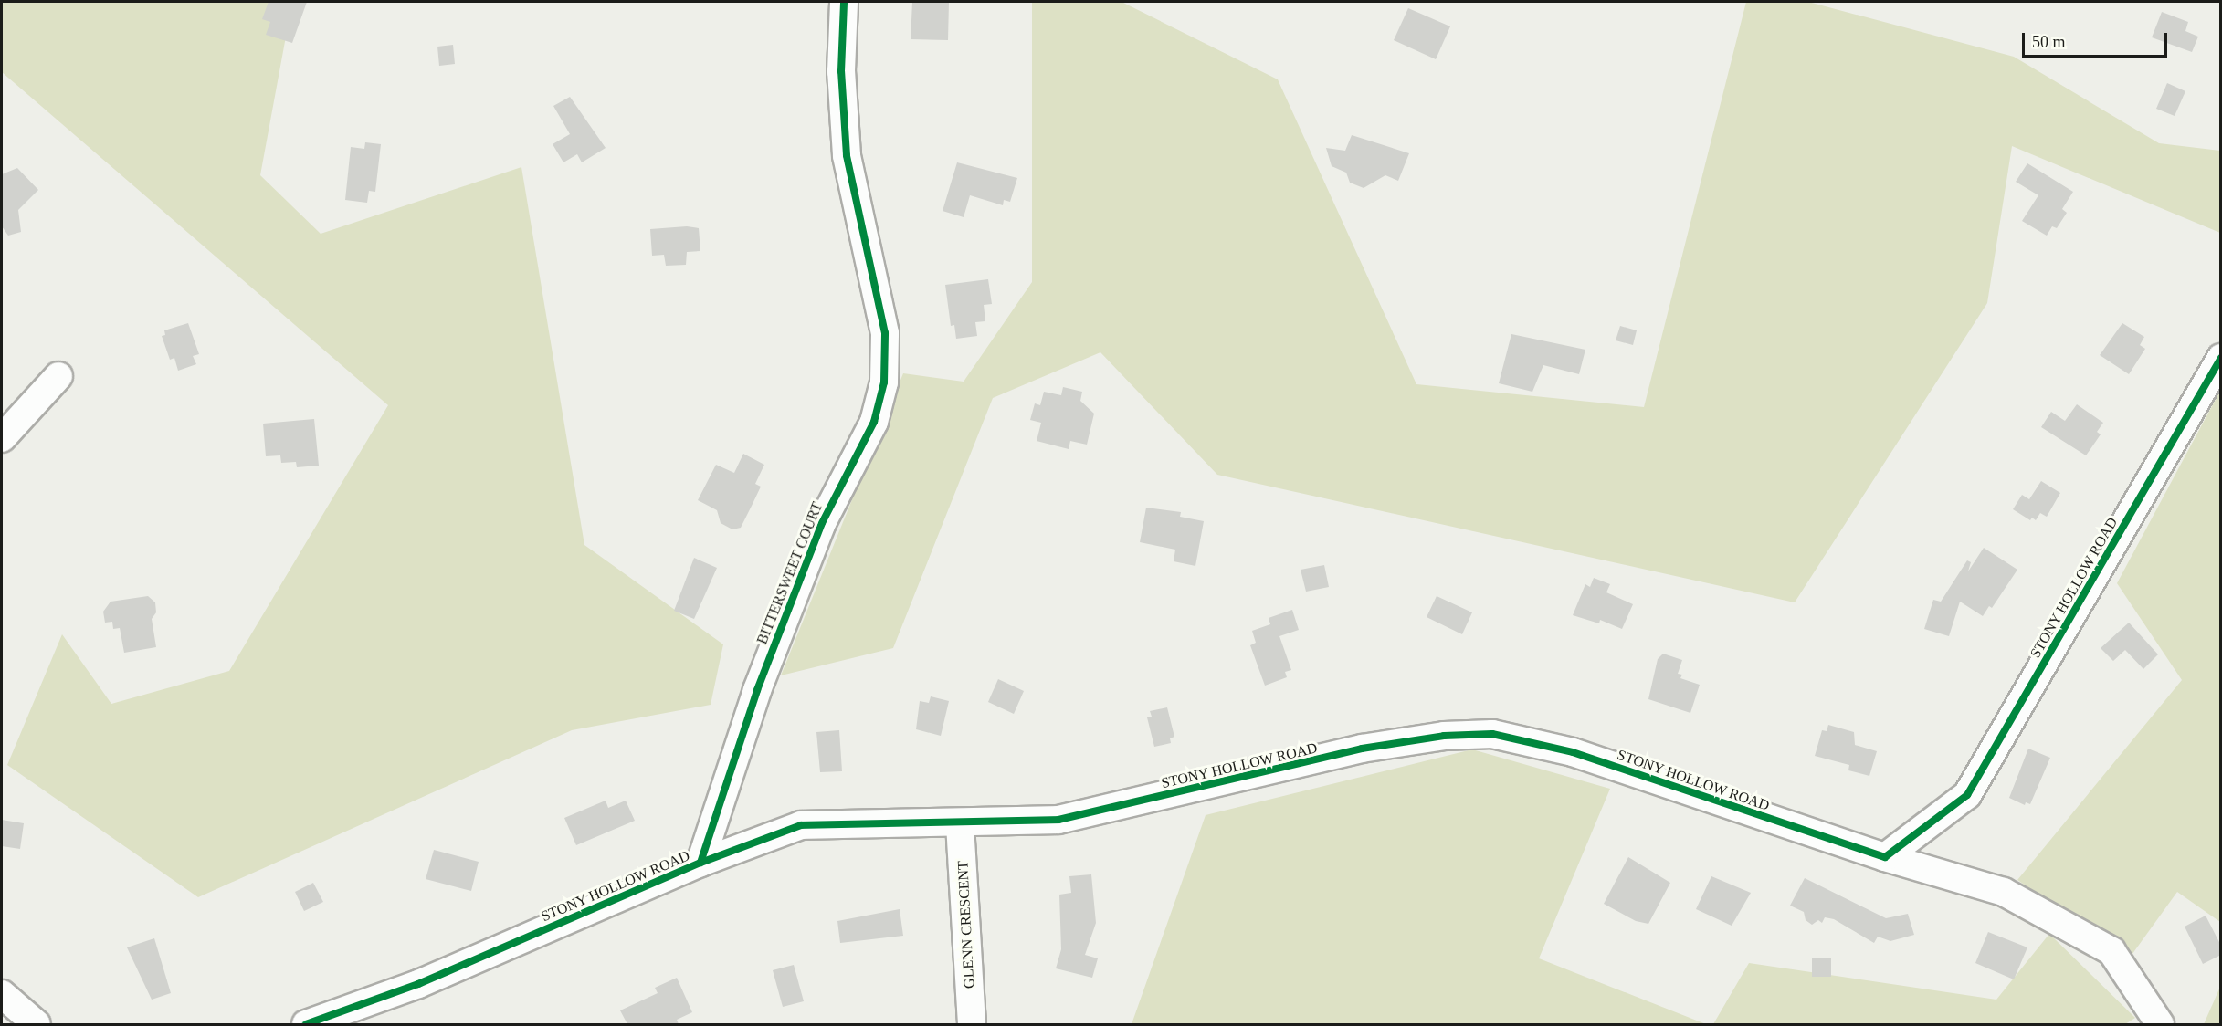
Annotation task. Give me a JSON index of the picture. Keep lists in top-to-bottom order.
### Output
{
  "streets": {
    "street": ["BITTERSWEET COURT", "STONY HOLLOW ROAD", "GLENN CRESCENT"]
  },
  "crossings": [
    ["BITTERSWEET COURT", "STONY HOLLOW ROAD"],
    ["STONY HOLLOW ROAD", "GLENN CRESCENT"]
  ],
  "scale_bar": "50 m"
}
